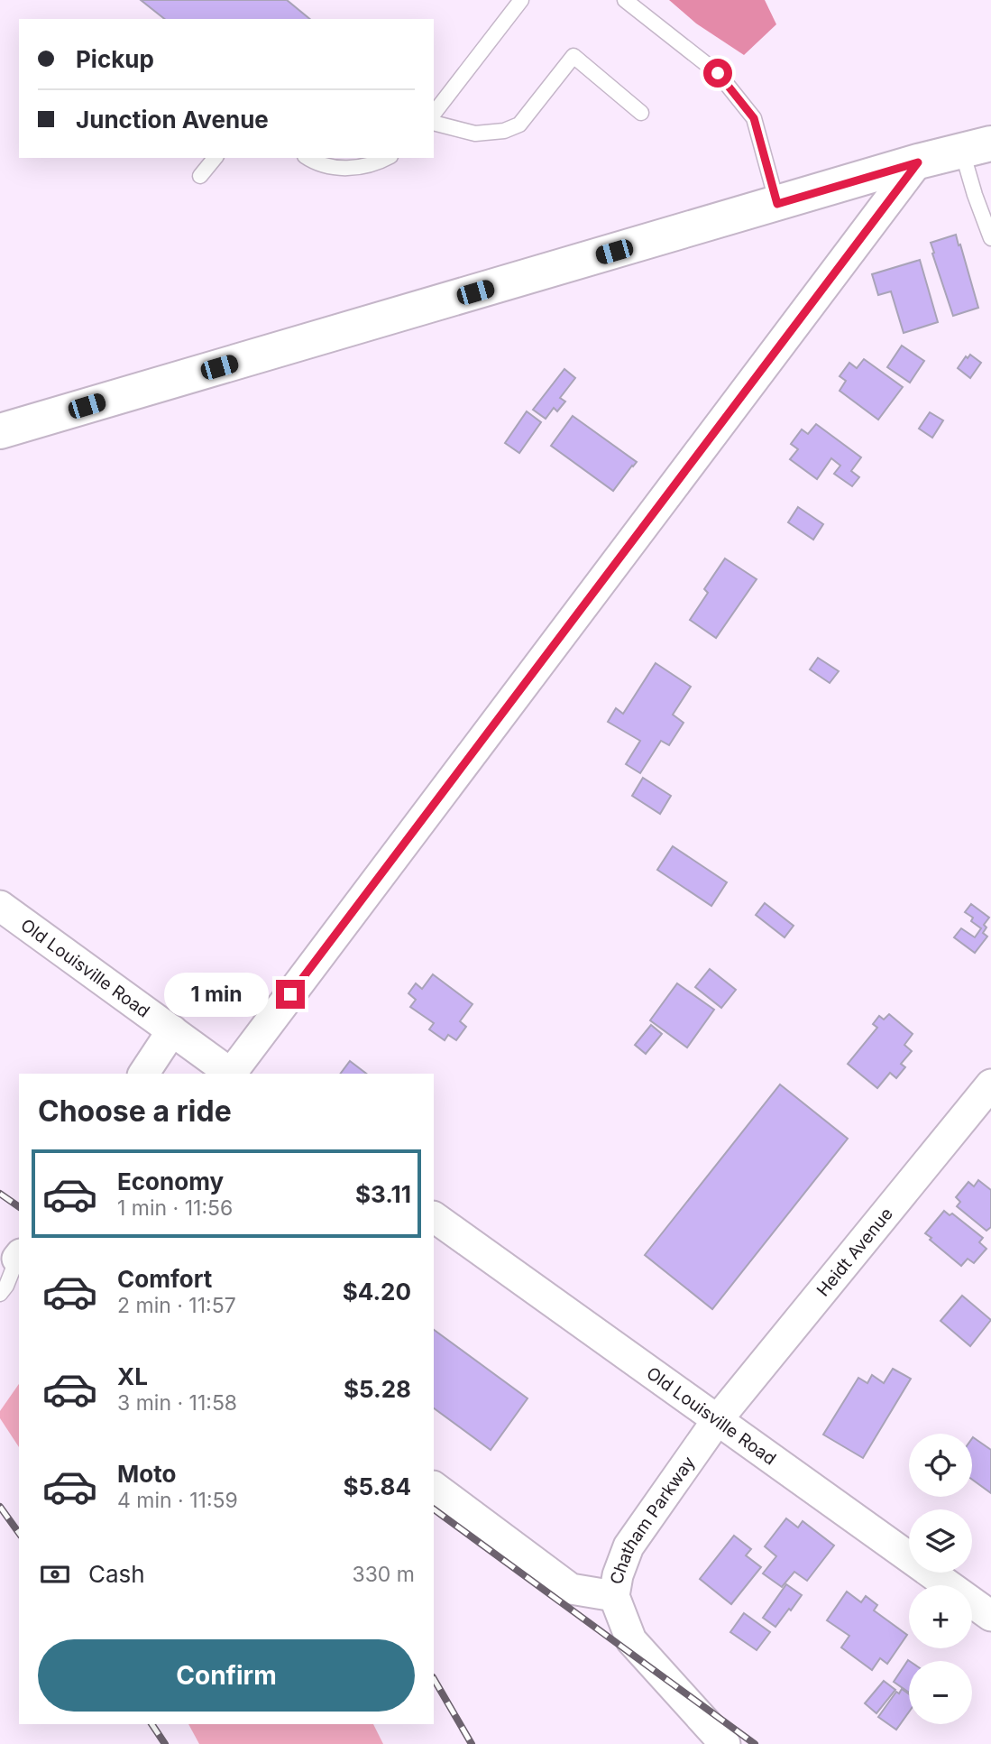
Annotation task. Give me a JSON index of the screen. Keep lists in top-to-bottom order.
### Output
{
  "streets": {
    "street": ["Old Louisville Road", "Heidt Avenue", "Chatham Parkway"]
  },
  "crossings": [
    ["Old Louisville Road", "Heidt Avenue"],
    ["Old Louisville Road", "Chatham Parkway"],
    ["Heidt Avenue", "Chatham Parkway"]
  ],
  "page": {
    "banner": ["Pickup", "Junction Avenue"],
    "bubble": "1 min",
    "heading": "Choose a ride",
    "list": [
      {
        "name": "Economy",
        "note": "1 min · 11:56",
        "value": "$3.11"
      },
      {
        "name": "Comfort",
        "note": "2 min · 11:57",
        "value": "$4.20"
      },
      {
        "name": "XL",
        "note": "3 min · 11:58",
        "value": "$5.28"
      },
      {
        "name": "Moto",
        "note": "4 min · 11:59",
        "value": "$5.84"
      }
    ],
    "map_buttons": ["+", "−"],
    "pay": ["Cash", "330 m"],
    "buttons": "Confirm"
  }
}
